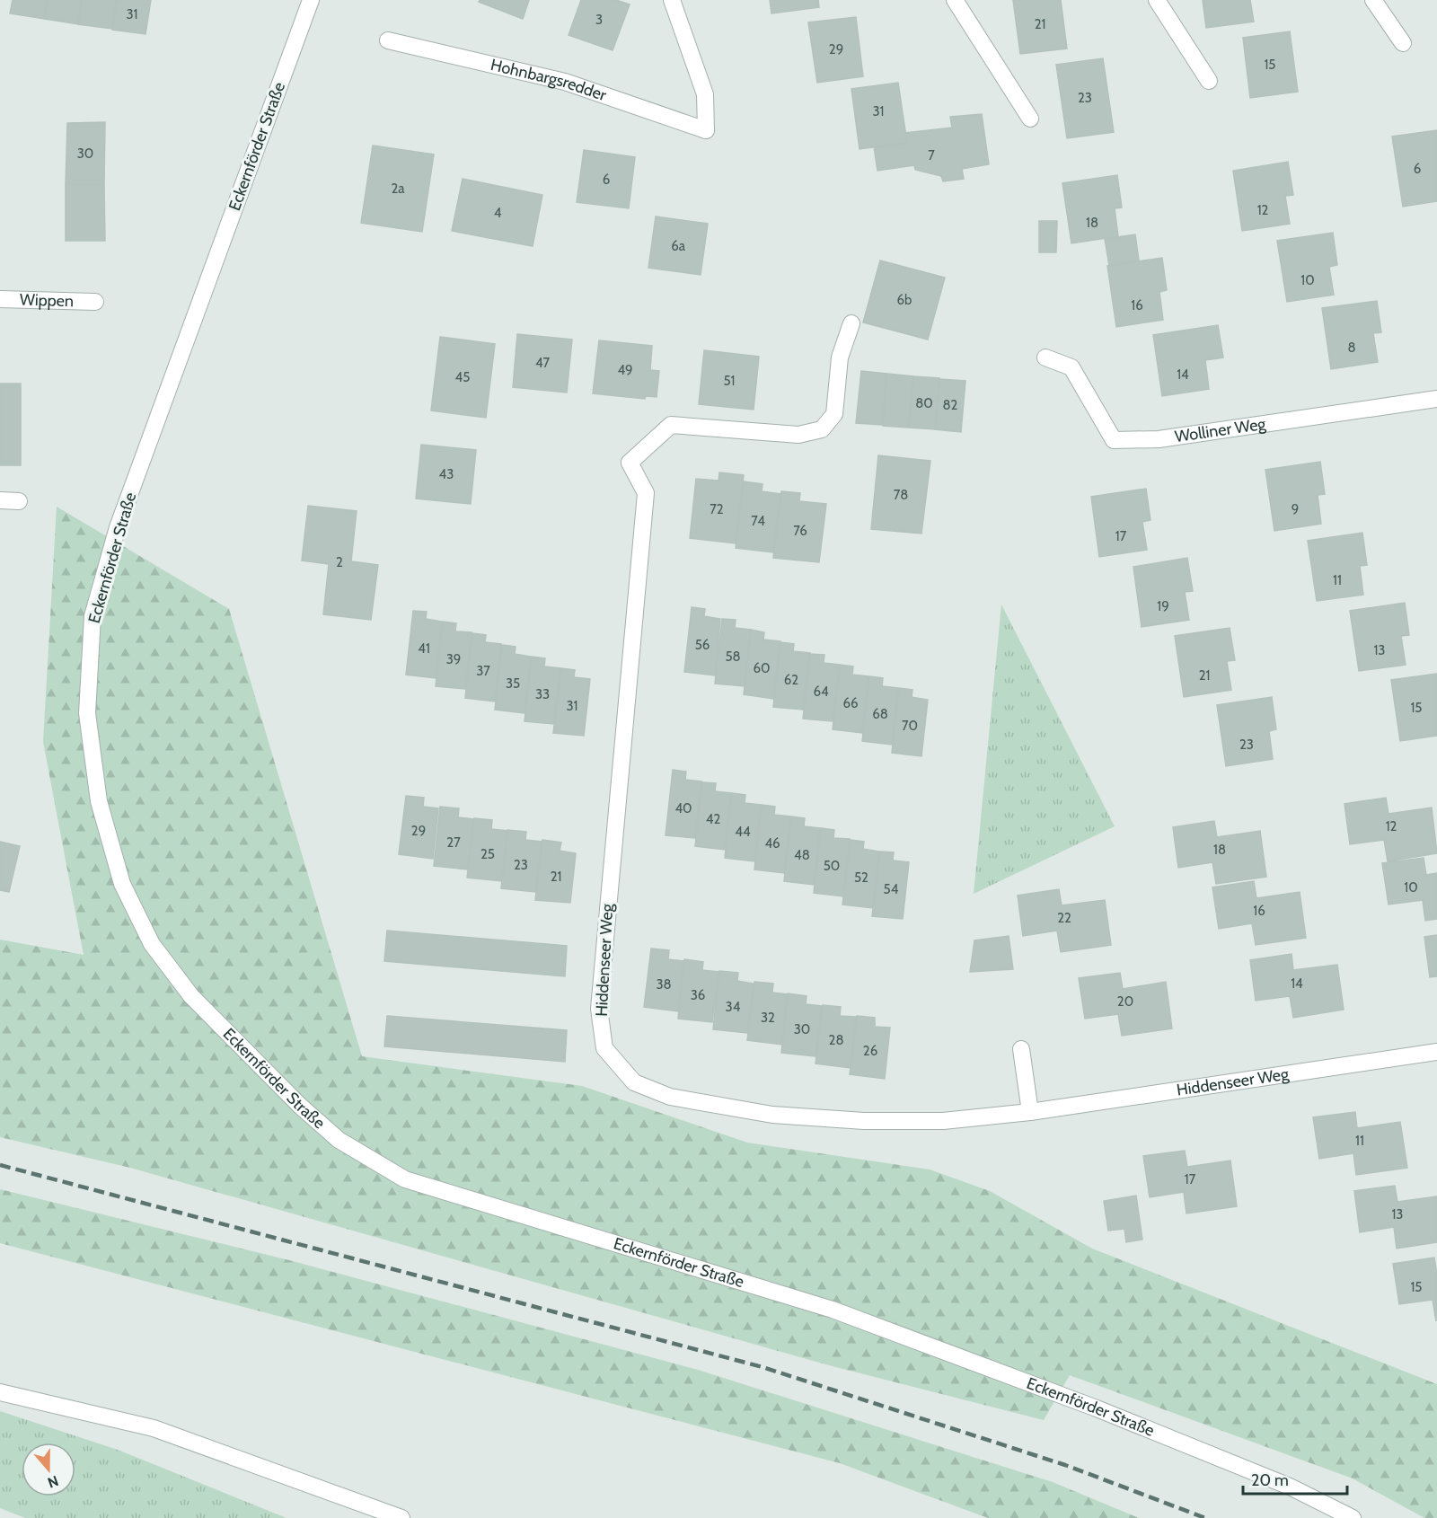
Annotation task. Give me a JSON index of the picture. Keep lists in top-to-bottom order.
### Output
{
  "streets": {
    "street": [
      "Hohnbargsredder",
      "Eckernförder Straße",
      "Wippen",
      "Wolliner Weg",
      "Hiddenseer Weg"
    ]
  },
  "house_numbers": [
    "31",
    "3",
    "21",
    "29",
    "15",
    "23",
    "31",
    "30",
    "7",
    "6",
    "6",
    "2a",
    "12",
    "4",
    "18",
    "6a",
    "10",
    "6b",
    "16",
    "8",
    "47",
    "49",
    "14",
    "45",
    "51",
    "80",
    "82",
    "43",
    "78",
    "72",
    "9",
    "74",
    "76",
    "17",
    "2",
    "11",
    "19",
    "56",
    "41",
    "13",
    "58",
    "39",
    "60",
    "37",
    "21",
    "62",
    "35",
    "64",
    "33",
    "66",
    "31",
    "15",
    "68",
    "70",
    "23",
    "40",
    "42",
    "12",
    "29",
    "44",
    "27",
    "46",
    "18",
    "25",
    "48",
    "23",
    "50",
    "21",
    "52",
    "10",
    "54",
    "16",
    "22",
    "14",
    "38",
    "36",
    "20",
    "34",
    "32",
    "30",
    "28",
    "26",
    "11",
    "17",
    "13",
    "15"
  ],
  "scale_bar": "20 m",
  "north": "bottom"
}
